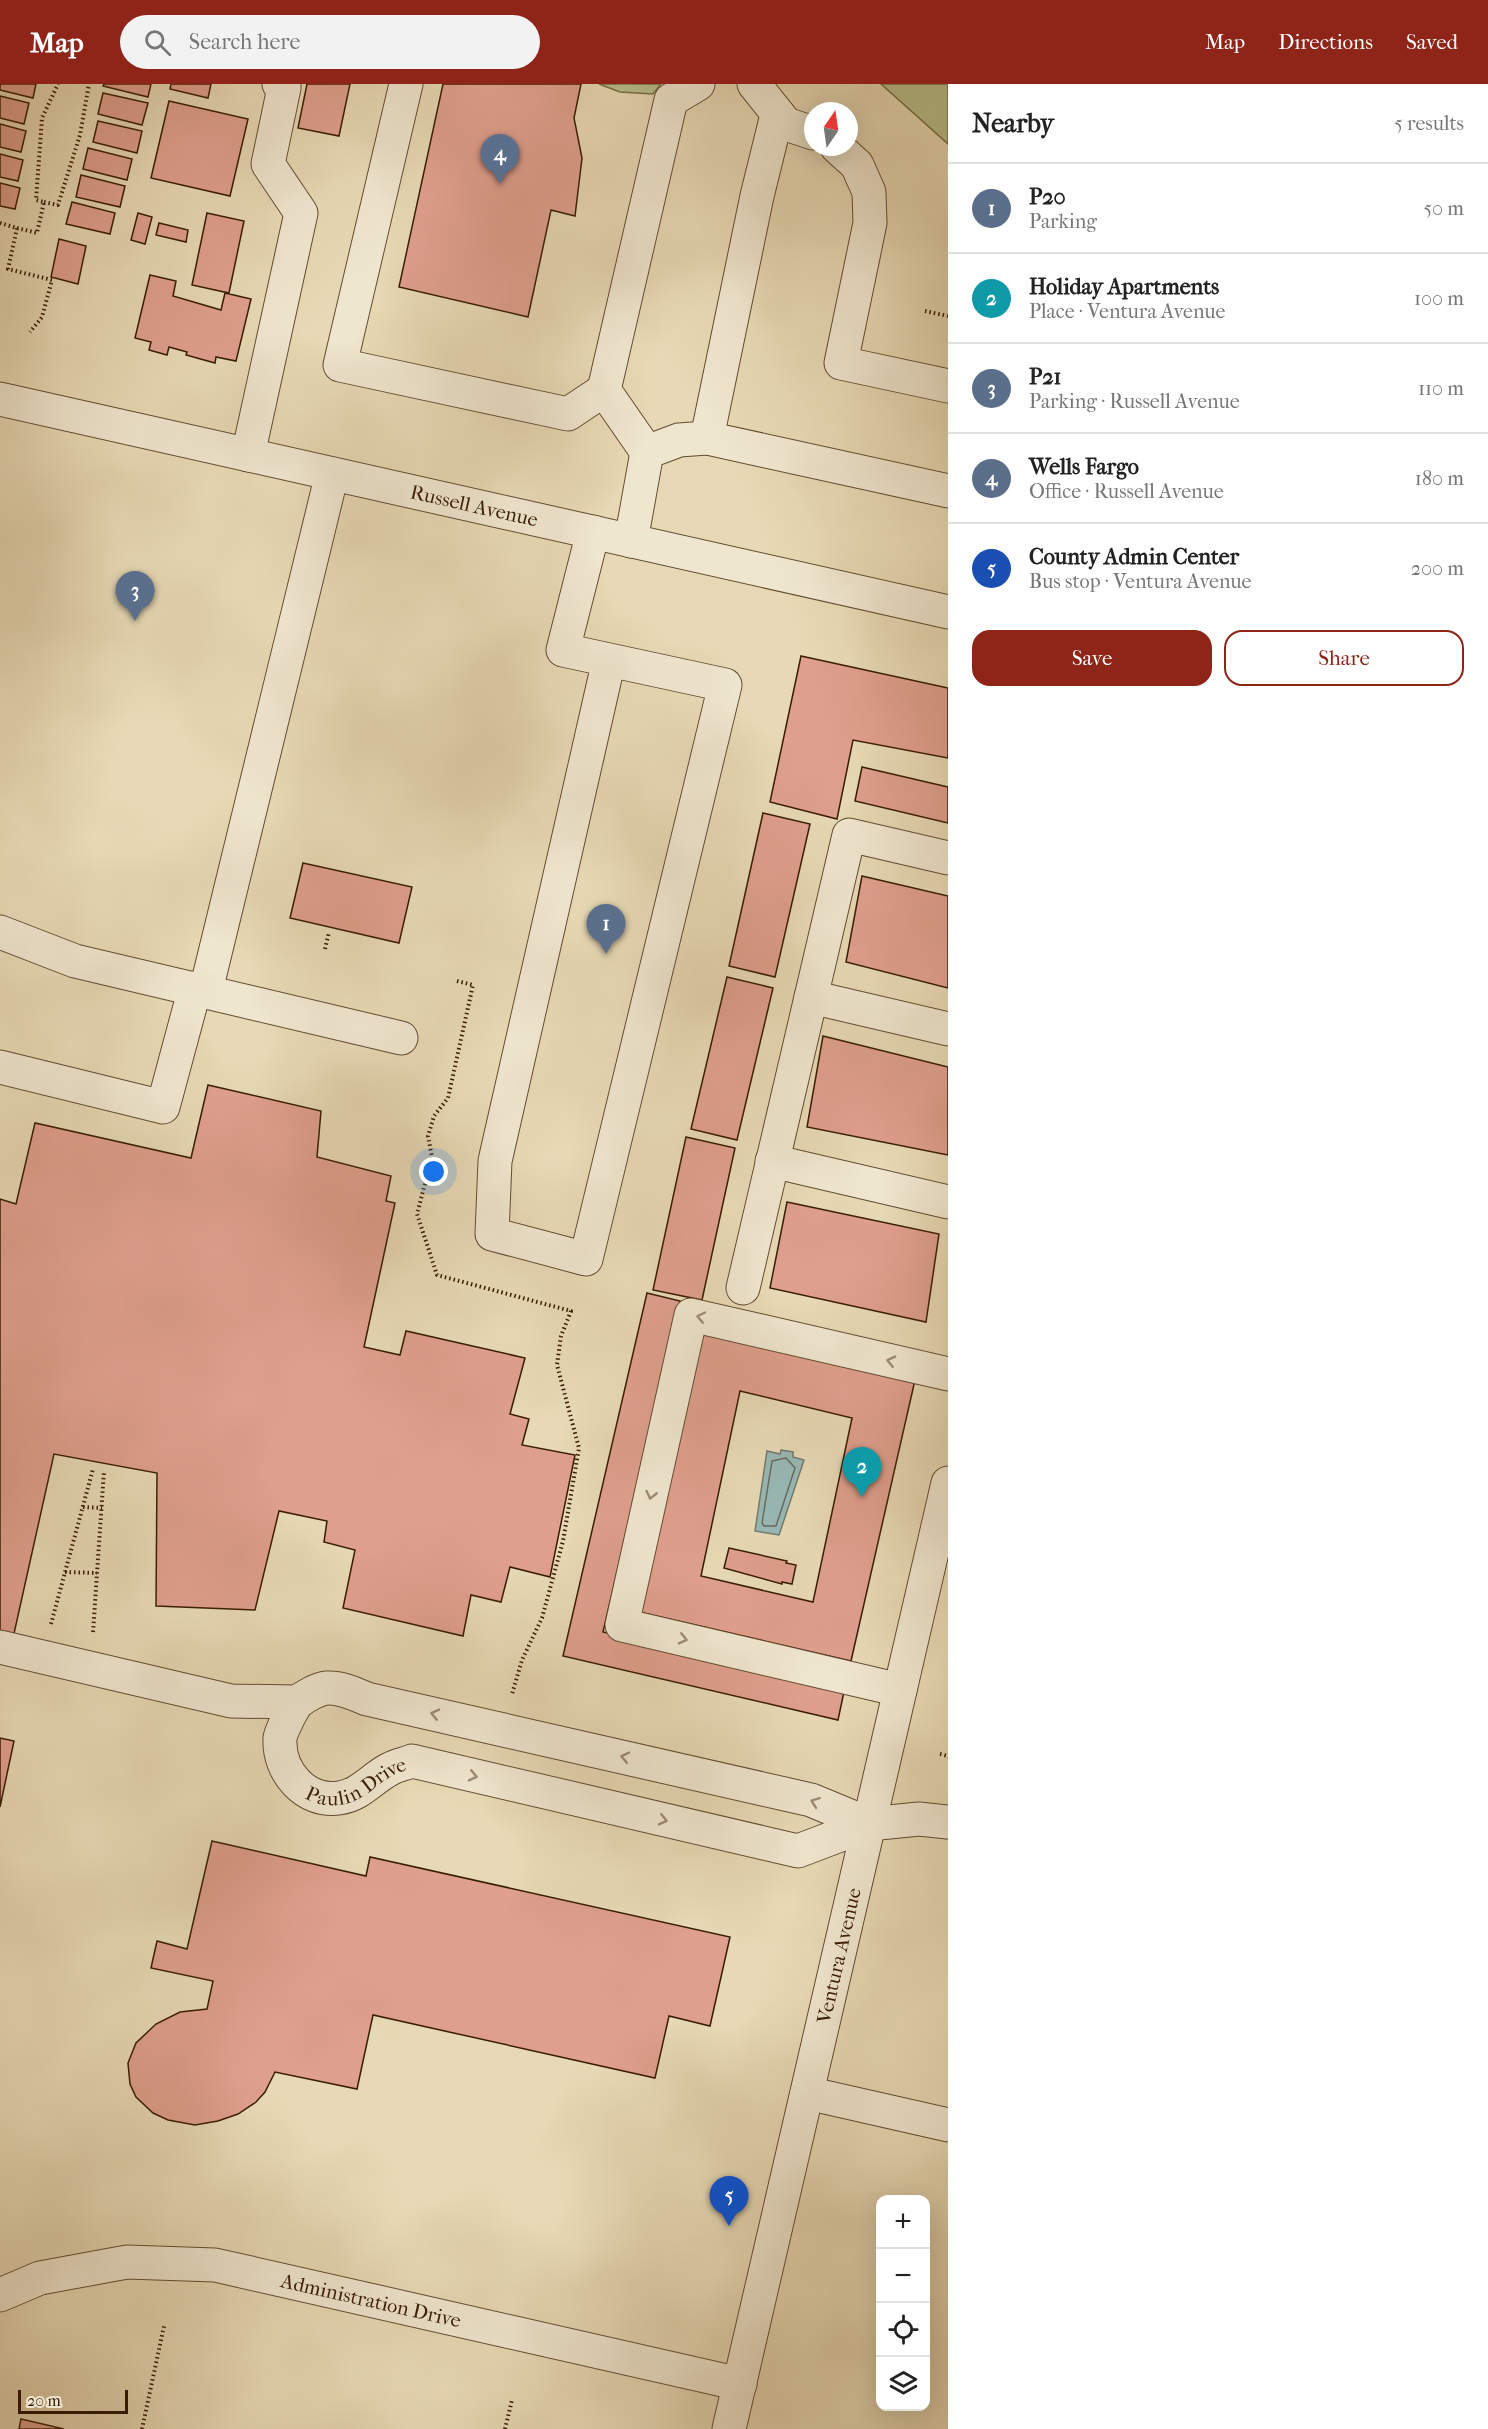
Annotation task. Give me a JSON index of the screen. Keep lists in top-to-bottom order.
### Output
{
  "streets": {
    "street": [
      "Russell Avenue",
      "Paulin Drive",
      "Ventura Avenue",
      "Administration Drive"
    ]
  },
  "crossings": [
    ["Paulin Drive", "Ventura Avenue"],
    ["Ventura Avenue", "Administration Drive"]
  ],
  "scale_bar": "20 m",
  "north": "top",
  "page": {
    "header": "Map",
    "search": "Search here",
    "nav": ["Map", "Directions", "Saved"],
    "heading": ["Nearby", "5 results"],
    "pins": [
      "4",
      "3",
      "1",
      "2",
      "5"
    ],
    "list": [
      {
        "mark": "1",
        "name": "P20",
        "note": "Parking",
        "value": "50 m"
      },
      {
        "mark": "2",
        "name": "Holiday Apartments",
        "note": "Place · Ventura Avenue",
        "value": "100 m"
      },
      {
        "mark": "3",
        "name": "P21",
        "note": "Parking · Russell Avenue",
        "value": "110 m"
      },
      {
        "mark": "4",
        "name": "Wells Fargo",
        "note": "Office · Russell Avenue",
        "value": "180 m"
      },
      {
        "mark": "5",
        "name": "County Admin Center",
        "note": "Bus stop · Ventura Avenue",
        "value": "200 m"
      }
    ],
    "buttons": ["Save", "Share"],
    "map_buttons": ["+", "−"],
    "scale": "20 m"
  }
}
